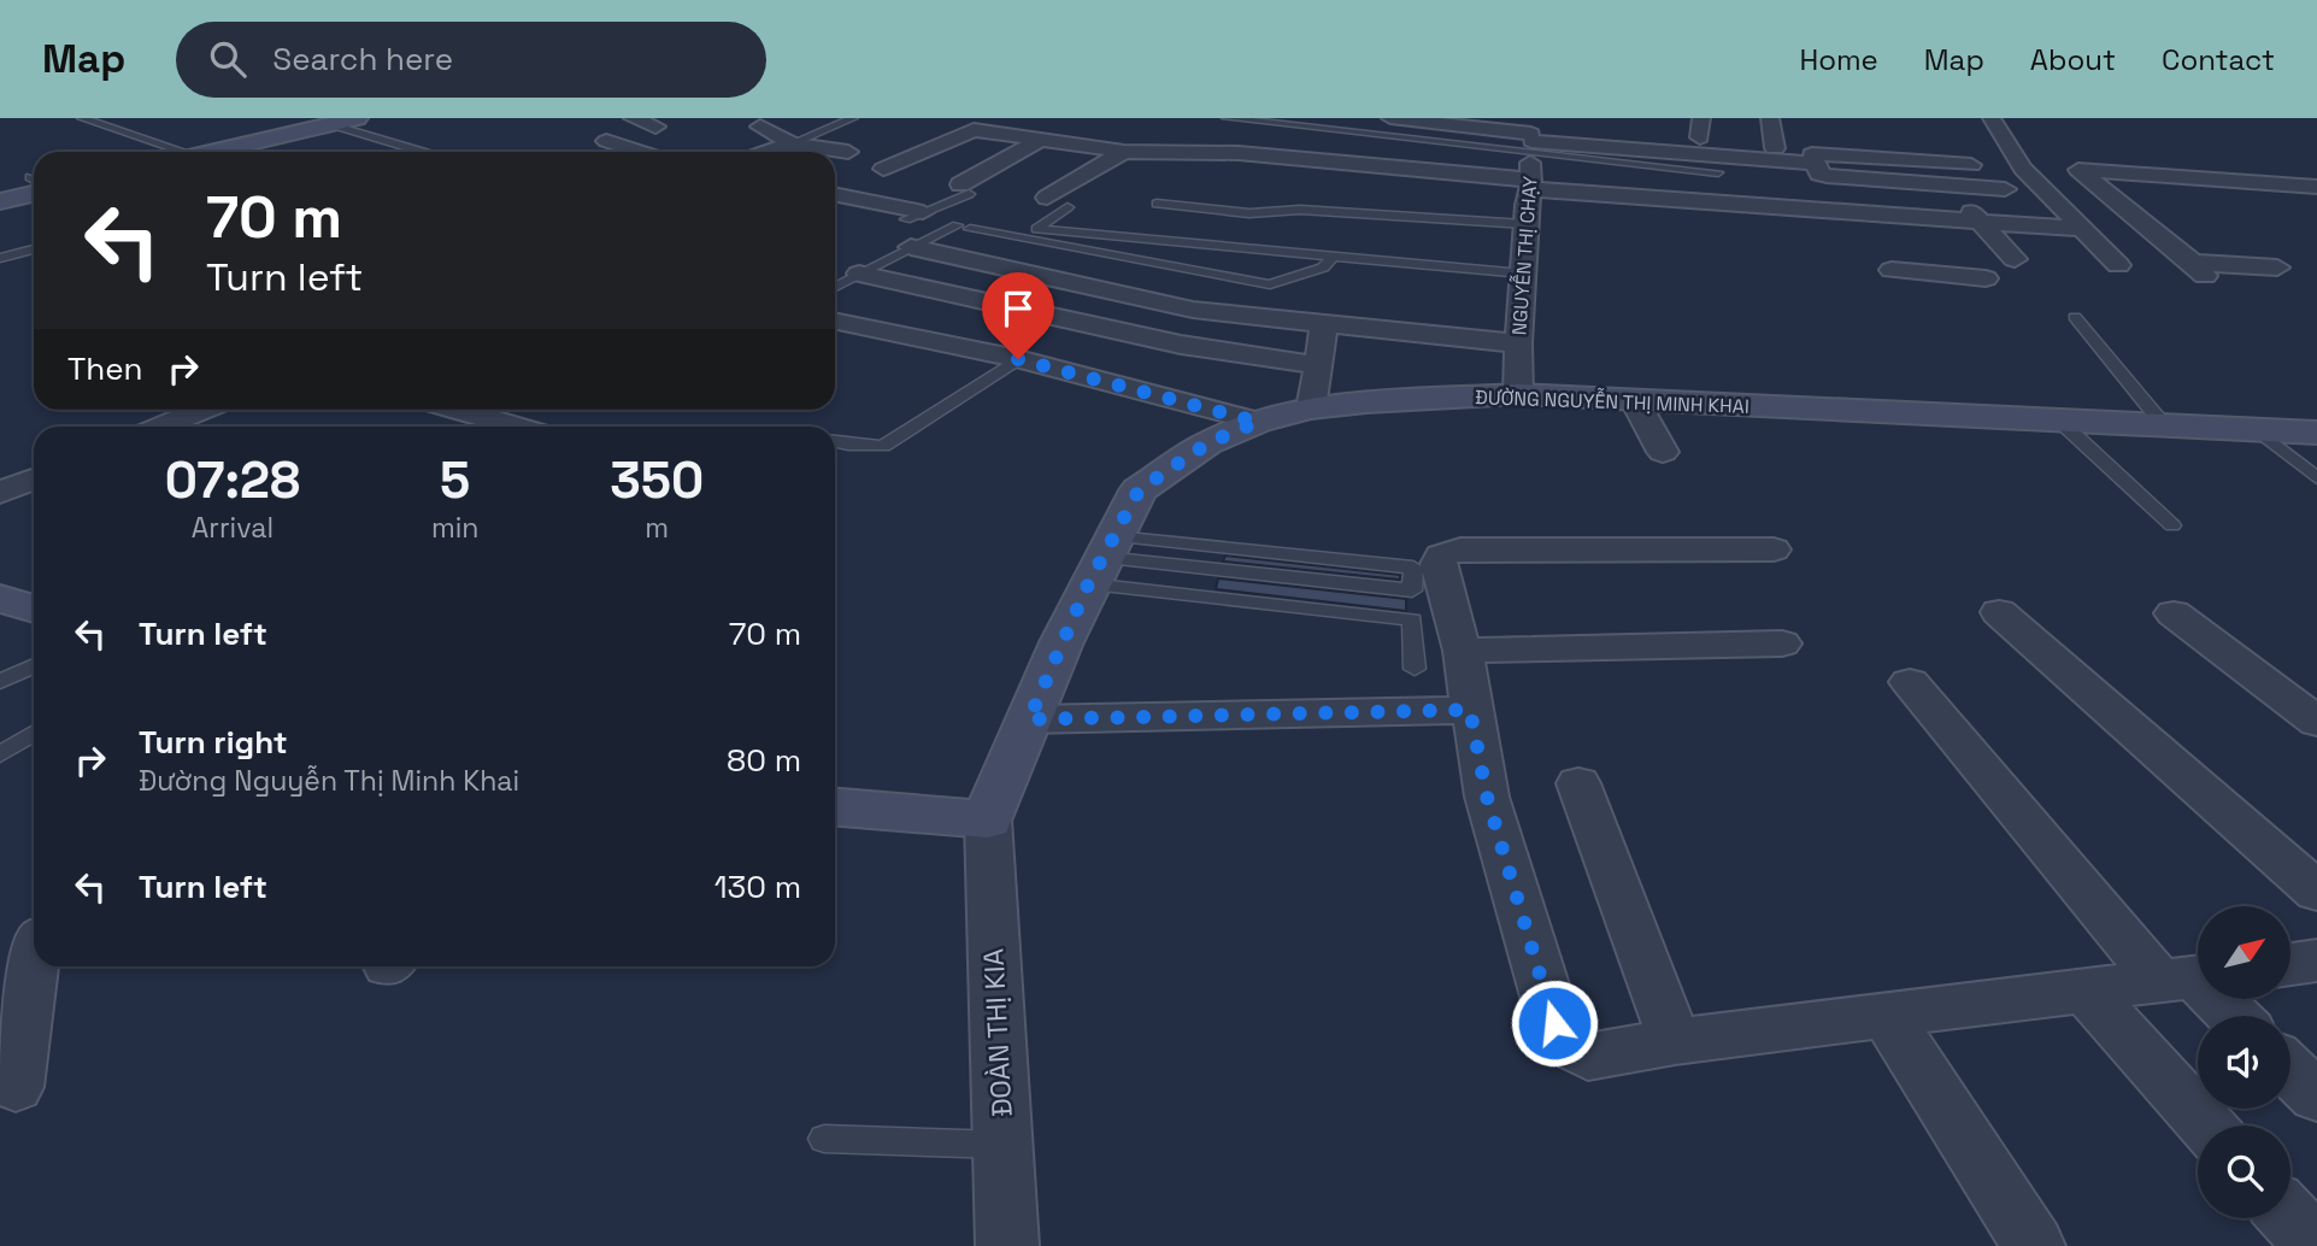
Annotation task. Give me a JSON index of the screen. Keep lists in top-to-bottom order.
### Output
{
  "streets": {
    "main road": ["ĐƯỜNG NGUYỄN THỊ MINH KHAI"],
    "street": ["NGUYỄN THỊ CHẠY", "ĐOÀN THỊ KIA"]
  },
  "crossings": [
    ["NGUYỄN THỊ CHẠY", "ĐƯỜNG NGUYỄN THỊ MINH KHAI"],
    ["ĐƯỜNG NGUYỄN THỊ MINH KHAI", "ĐOÀN THỊ KIA"]
  ],
  "north": "top right",
  "page": {
    "header": "Map",
    "search": "Search here",
    "nav": [
      "Home",
      "Map",
      "About",
      "Contact"
    ],
    "turn": ["70 m", "Turn left"],
    "then": "Then",
    "eta": [
      "07:28",
      "Arrival",
      "5",
      "min",
      "350",
      "m"
    ],
    "list": [
      {
        "name": "Turn left",
        "value": "70 m"
      },
      {
        "name": "Turn right",
        "note": "Đường Nguyễn Thị Minh Khai",
        "value": "80 m"
      },
      {
        "name": "Turn left",
        "value": "130 m"
      }
    ]
  }
}
